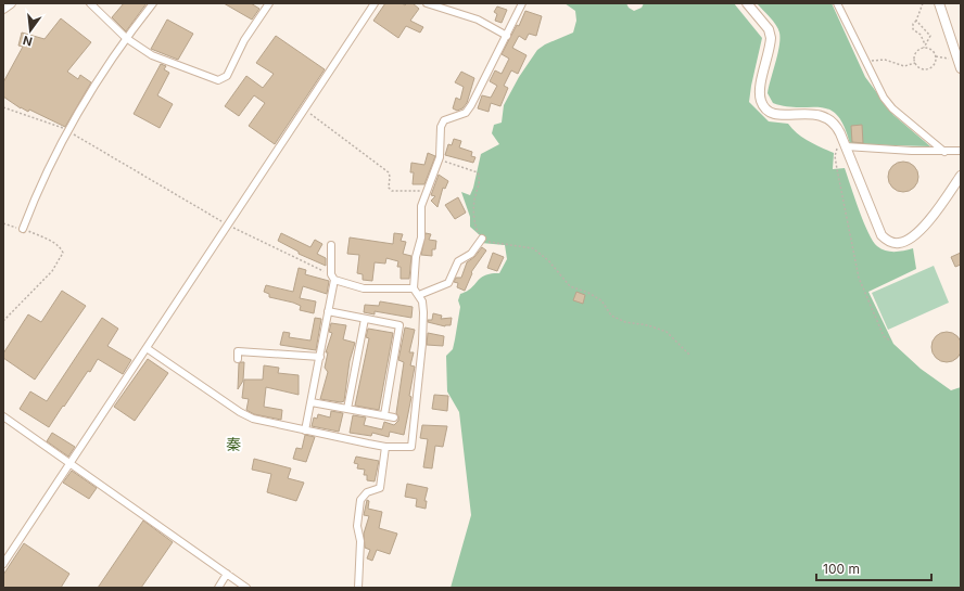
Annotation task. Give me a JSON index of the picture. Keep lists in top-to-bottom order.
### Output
{
  "districts": ["秦"],
  "scale_bar": "100 m",
  "north": "bottom"
}
